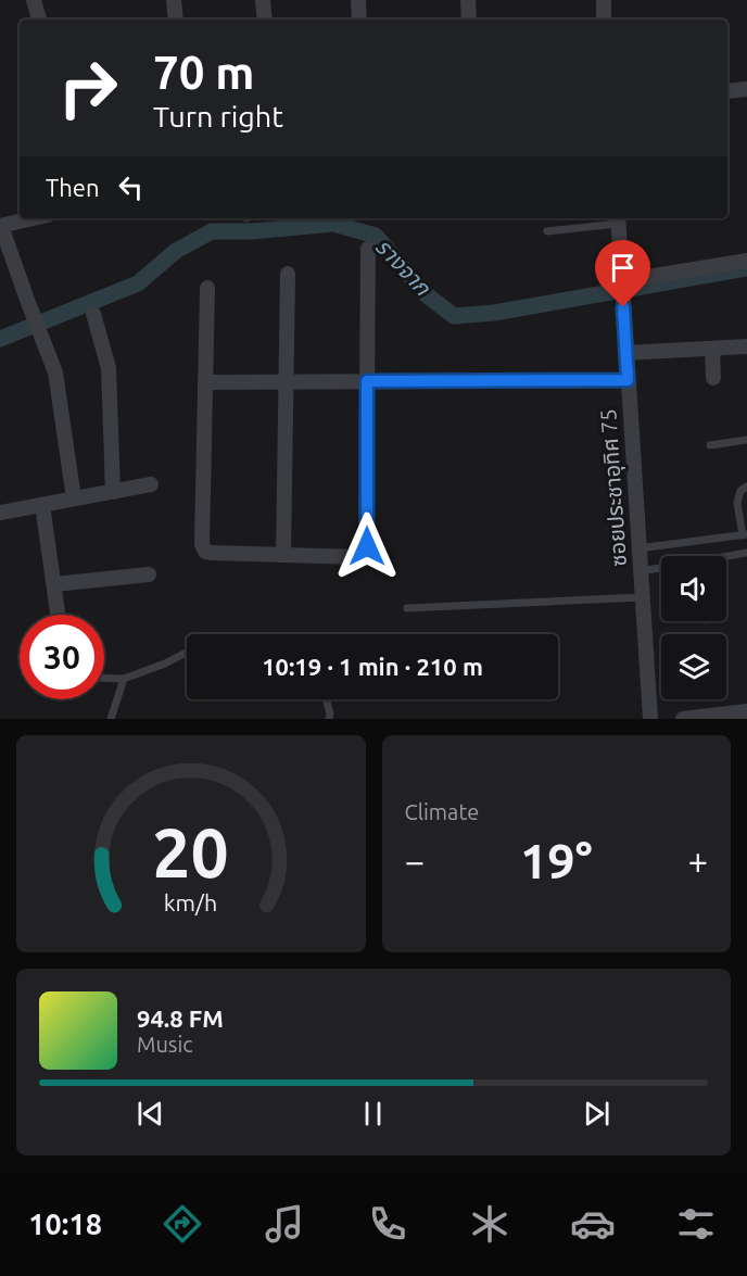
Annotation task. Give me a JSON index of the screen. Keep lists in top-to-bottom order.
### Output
{
  "streets": {
    "street": ["ซอยประชาอุทิศ 75"]
  },
  "water": ["รางจาก"],
  "page": {
    "turn": ["70 m", "Turn right"],
    "then": "Then",
    "limit": "30",
    "trip": "10:19 · 1 min · 210 m",
    "tile": "Climate",
    "heat": ["−", "19°", "+"],
    "song": ["94.8 FM", "Music"],
    "tabs": "10:18",
    "gauge": ["20", "km/h"]
  }
}
